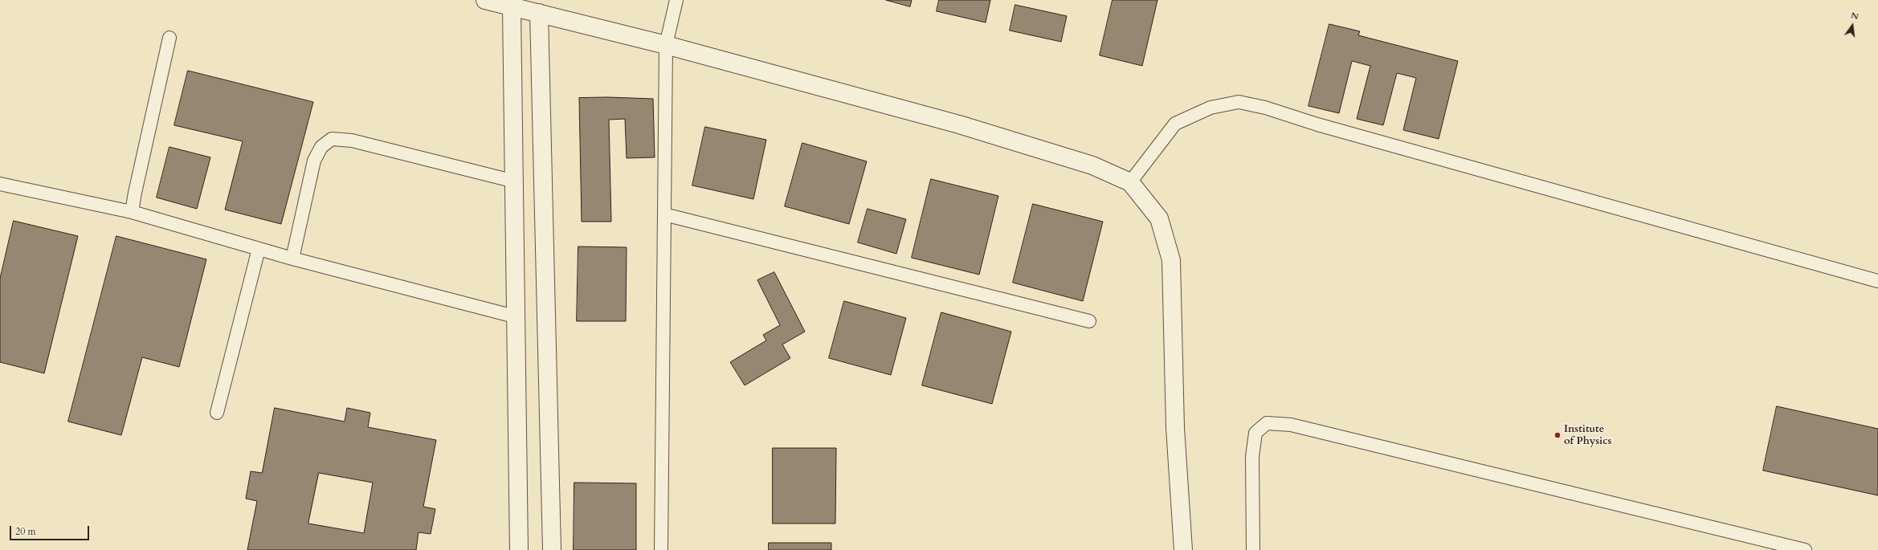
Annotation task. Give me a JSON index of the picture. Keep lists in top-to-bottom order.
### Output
{
  "places": ["Institute of Physics"],
  "scale_bar": "20 m",
  "north": "top"
}
